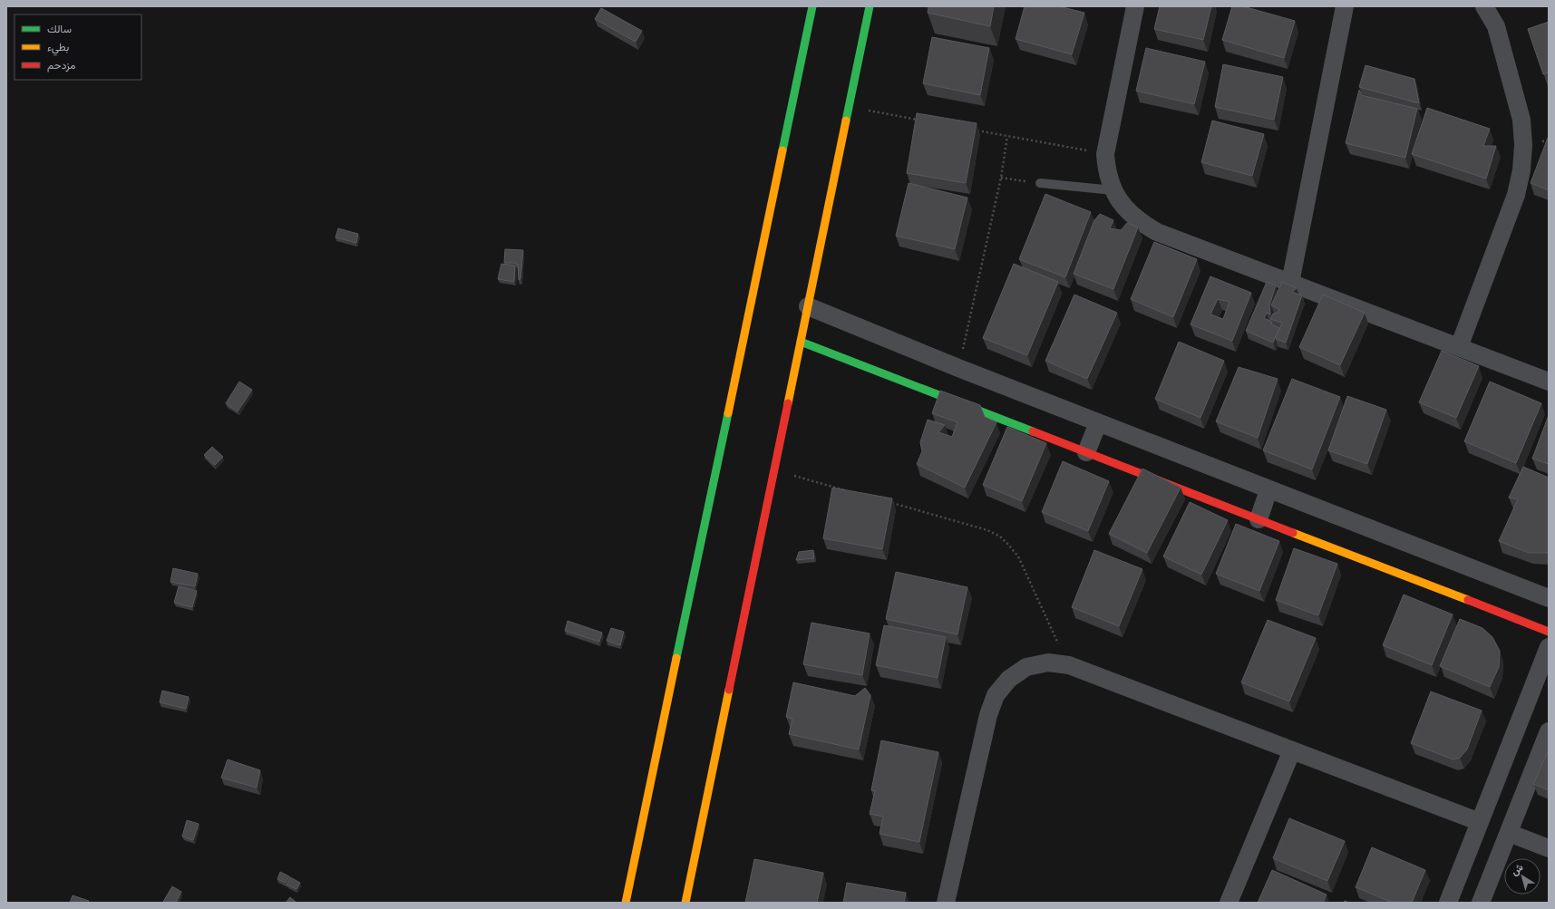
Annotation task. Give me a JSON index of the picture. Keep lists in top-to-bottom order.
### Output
{
  "legend": ["سالك", "بطيء", "مزدحم"],
  "north": "top left"
}
